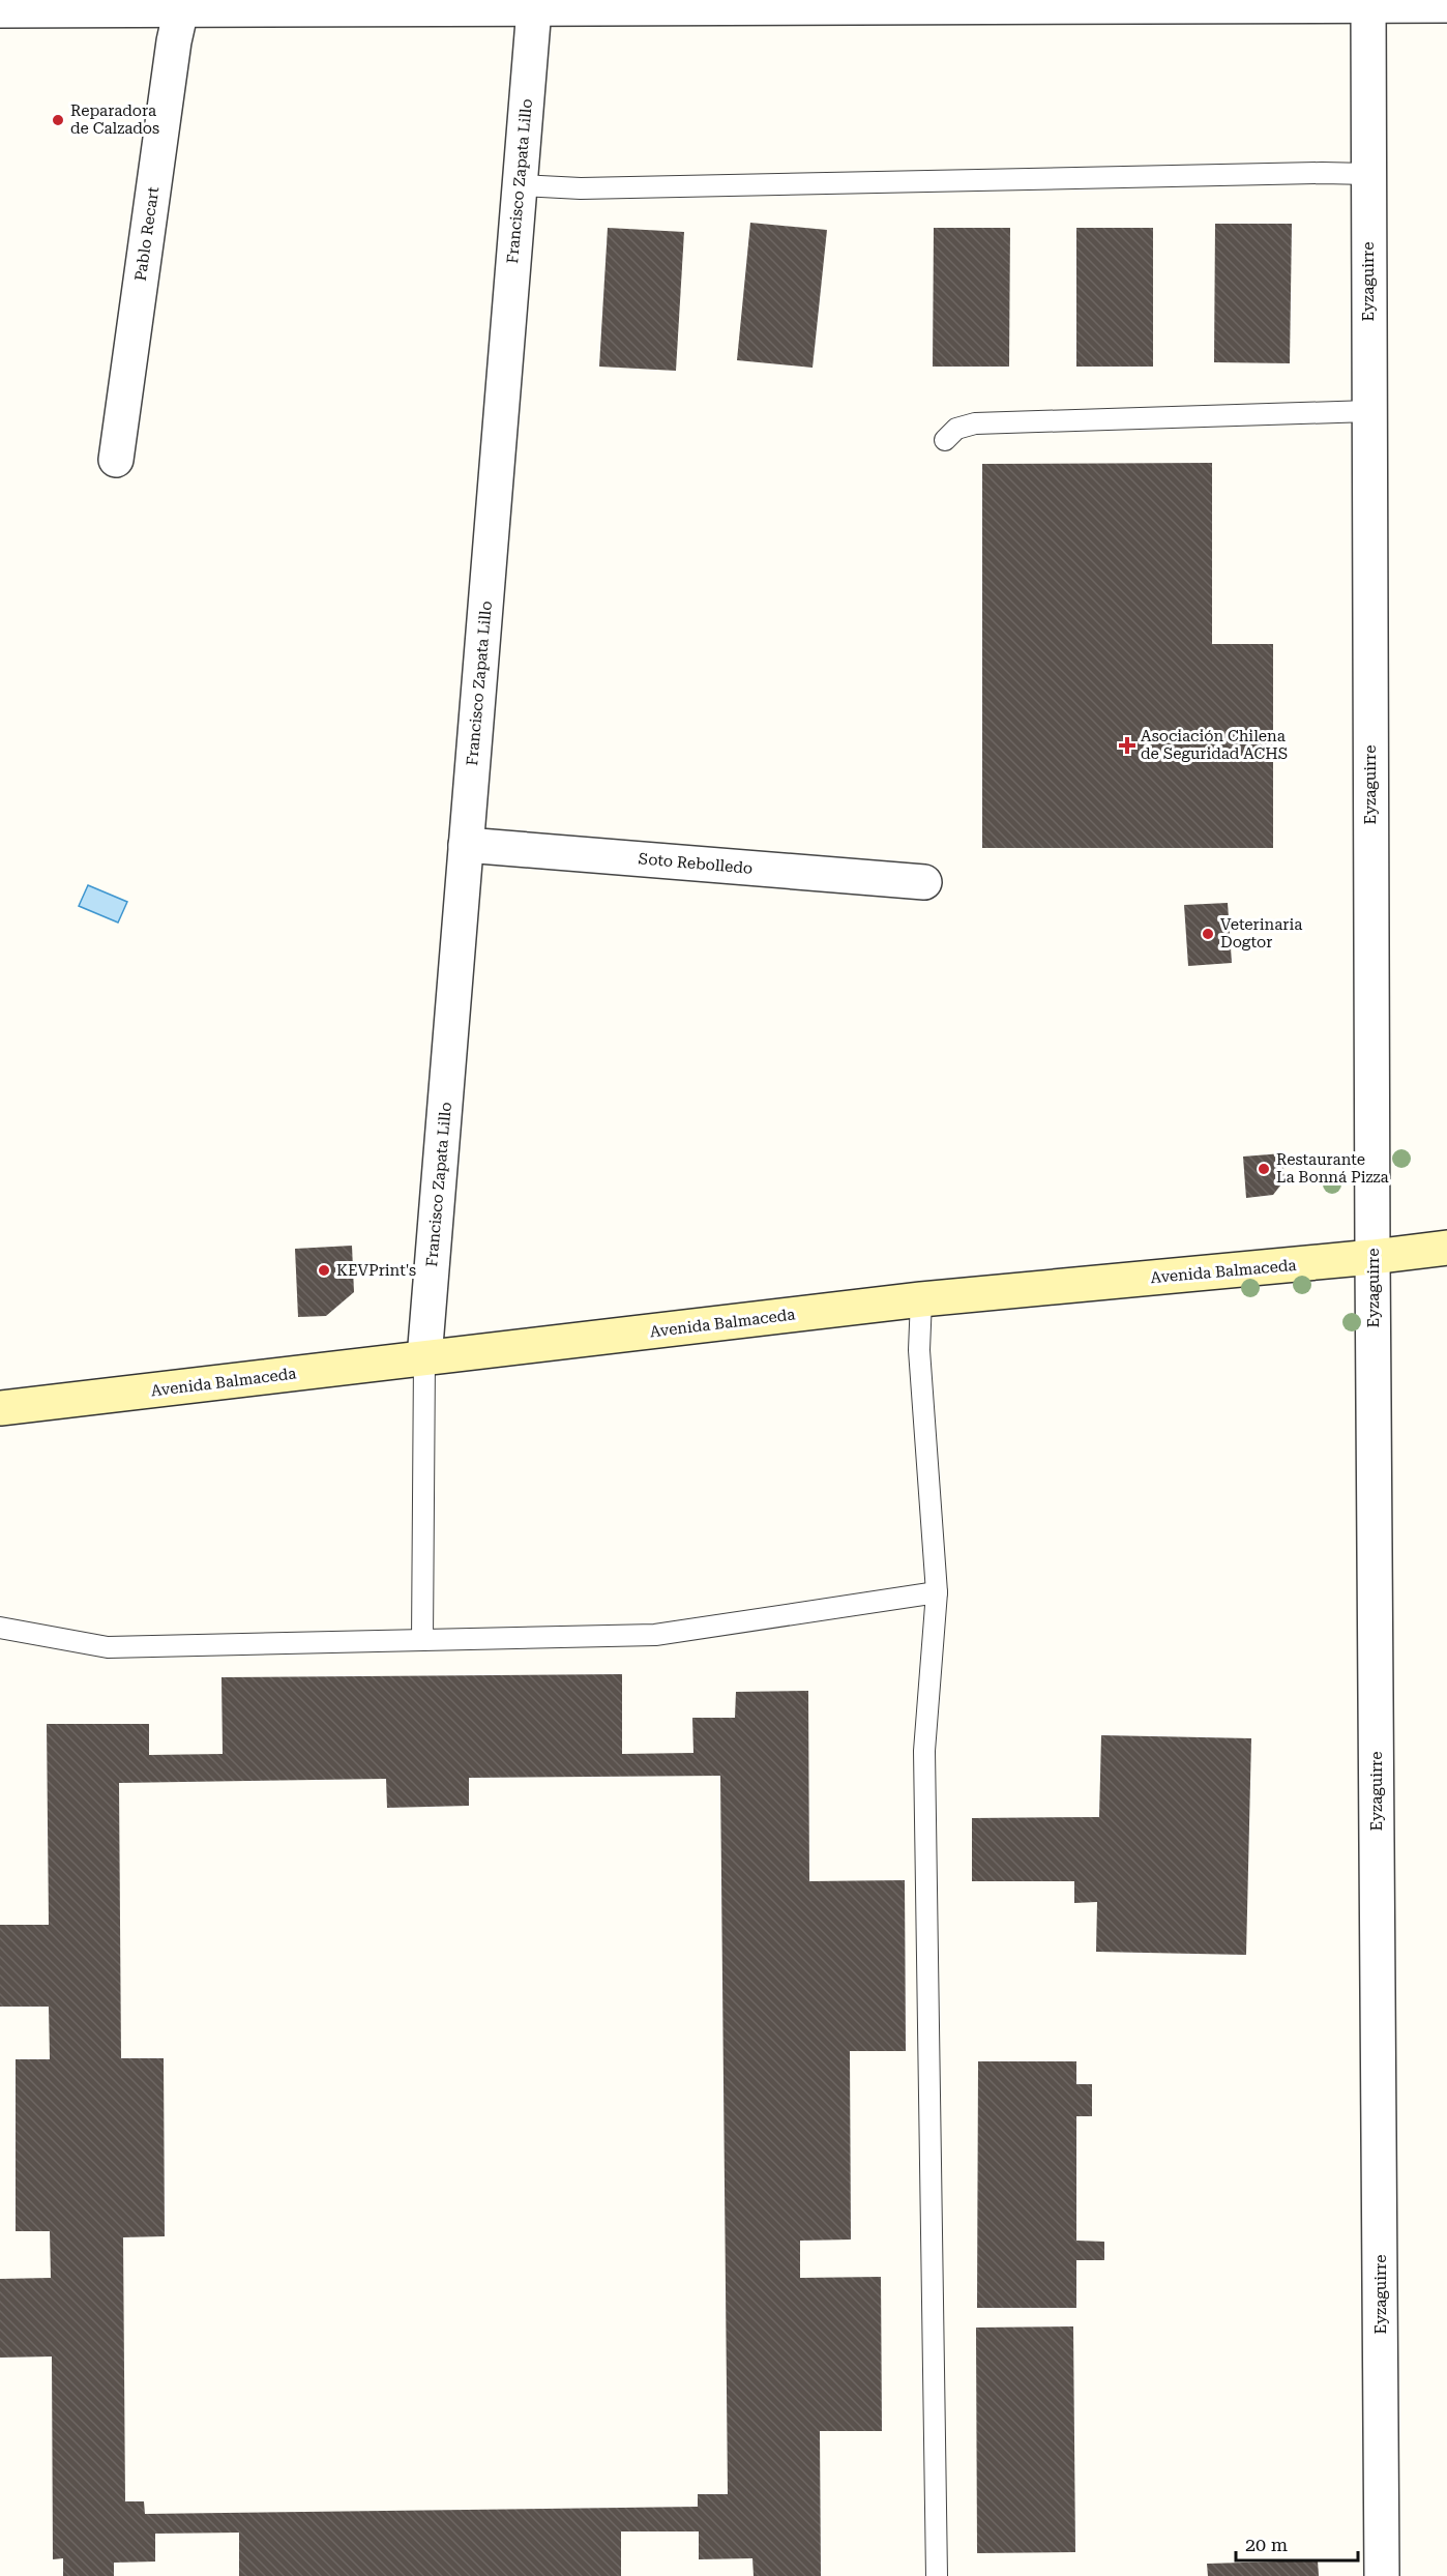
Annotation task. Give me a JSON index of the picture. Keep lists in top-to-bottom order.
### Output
{
  "streets": {
    "main road": ["Avenida Balmaceda"],
    "street": [
      "Francisco Zapata Lillo",
      "Pablo Recart",
      "Eyzaguirre",
      "Soto Rebolledo"
    ]
  },
  "crossings": [
    ["Francisco Zapata Lillo", "Soto Rebolledo"],
    ["Francisco Zapata Lillo", "Avenida Balmaceda"],
    ["Eyzaguirre", "Avenida Balmaceda"]
  ],
  "places": {
    "other": [
      "Reparadora de Calzados",
      "Veterinaria Dogtor",
      "Restaurante La Bonná Pizza",
      "KEVPrint's"
    ],
    "health": ["Asociación Chilena de Seguridad ACHS"]
  },
  "scale_bar": "20 m"
}
